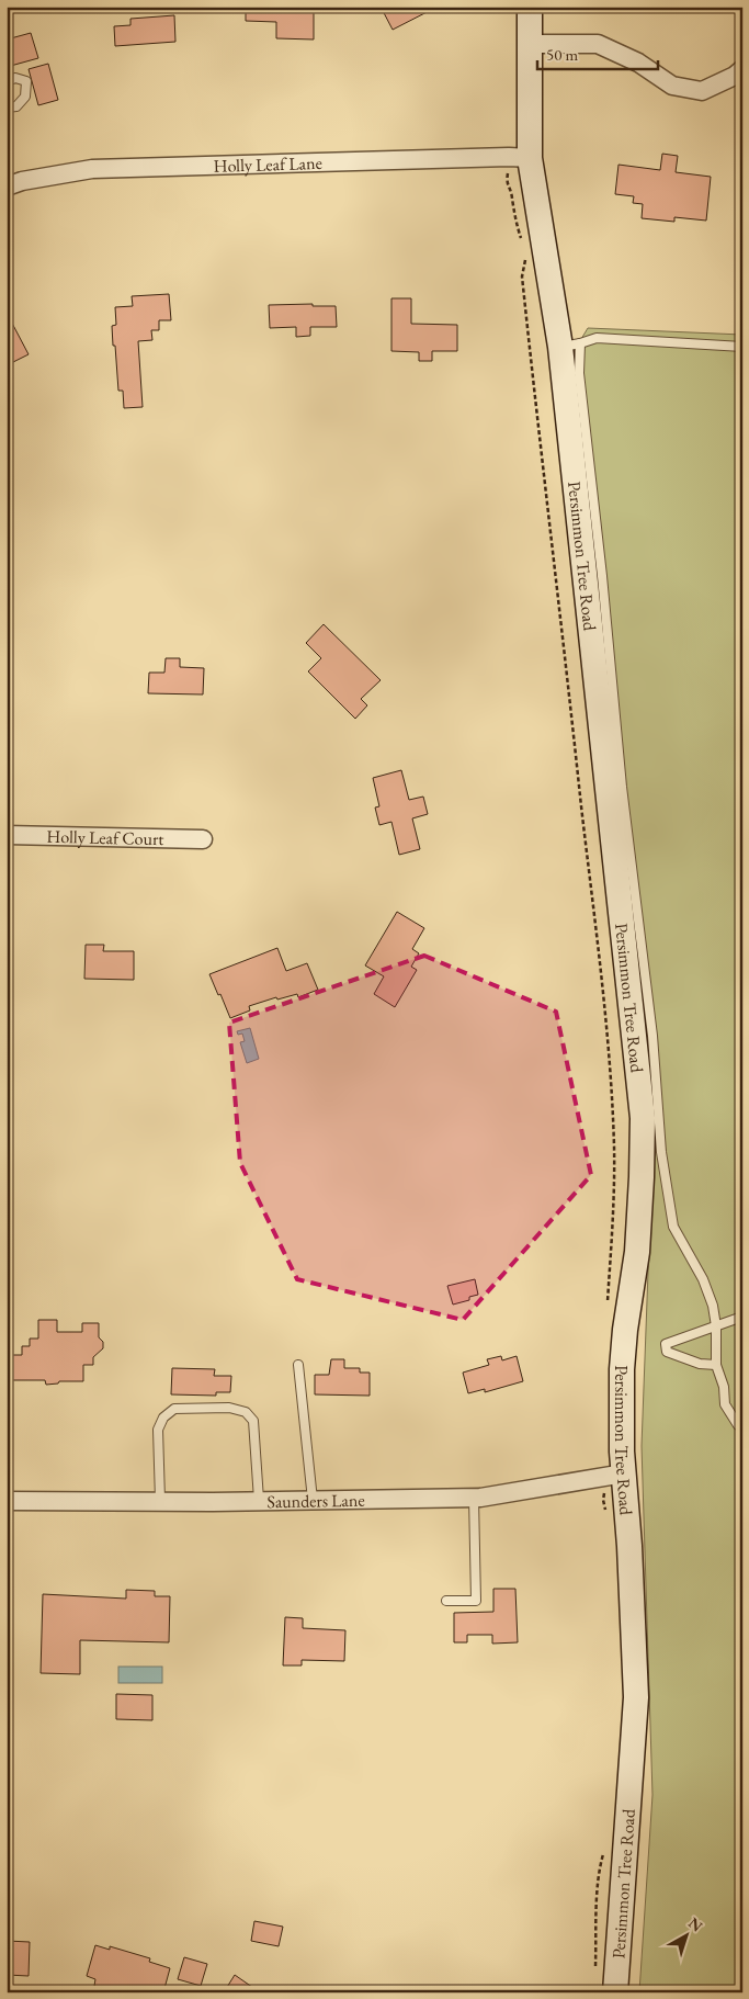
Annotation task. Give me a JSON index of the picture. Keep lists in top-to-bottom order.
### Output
{
  "streets": {
    "main road": ["Persimmon Tree Road"],
    "street": ["Holly Leaf Lane", "Holly Leaf Court", "Saunders Lane"]
  },
  "crossings": [
    ["Holly Leaf Lane", "Persimmon Tree Road"],
    ["Persimmon Tree Road", "Saunders Lane"]
  ],
  "scale_bar": "50 m",
  "north": "top right"
}
